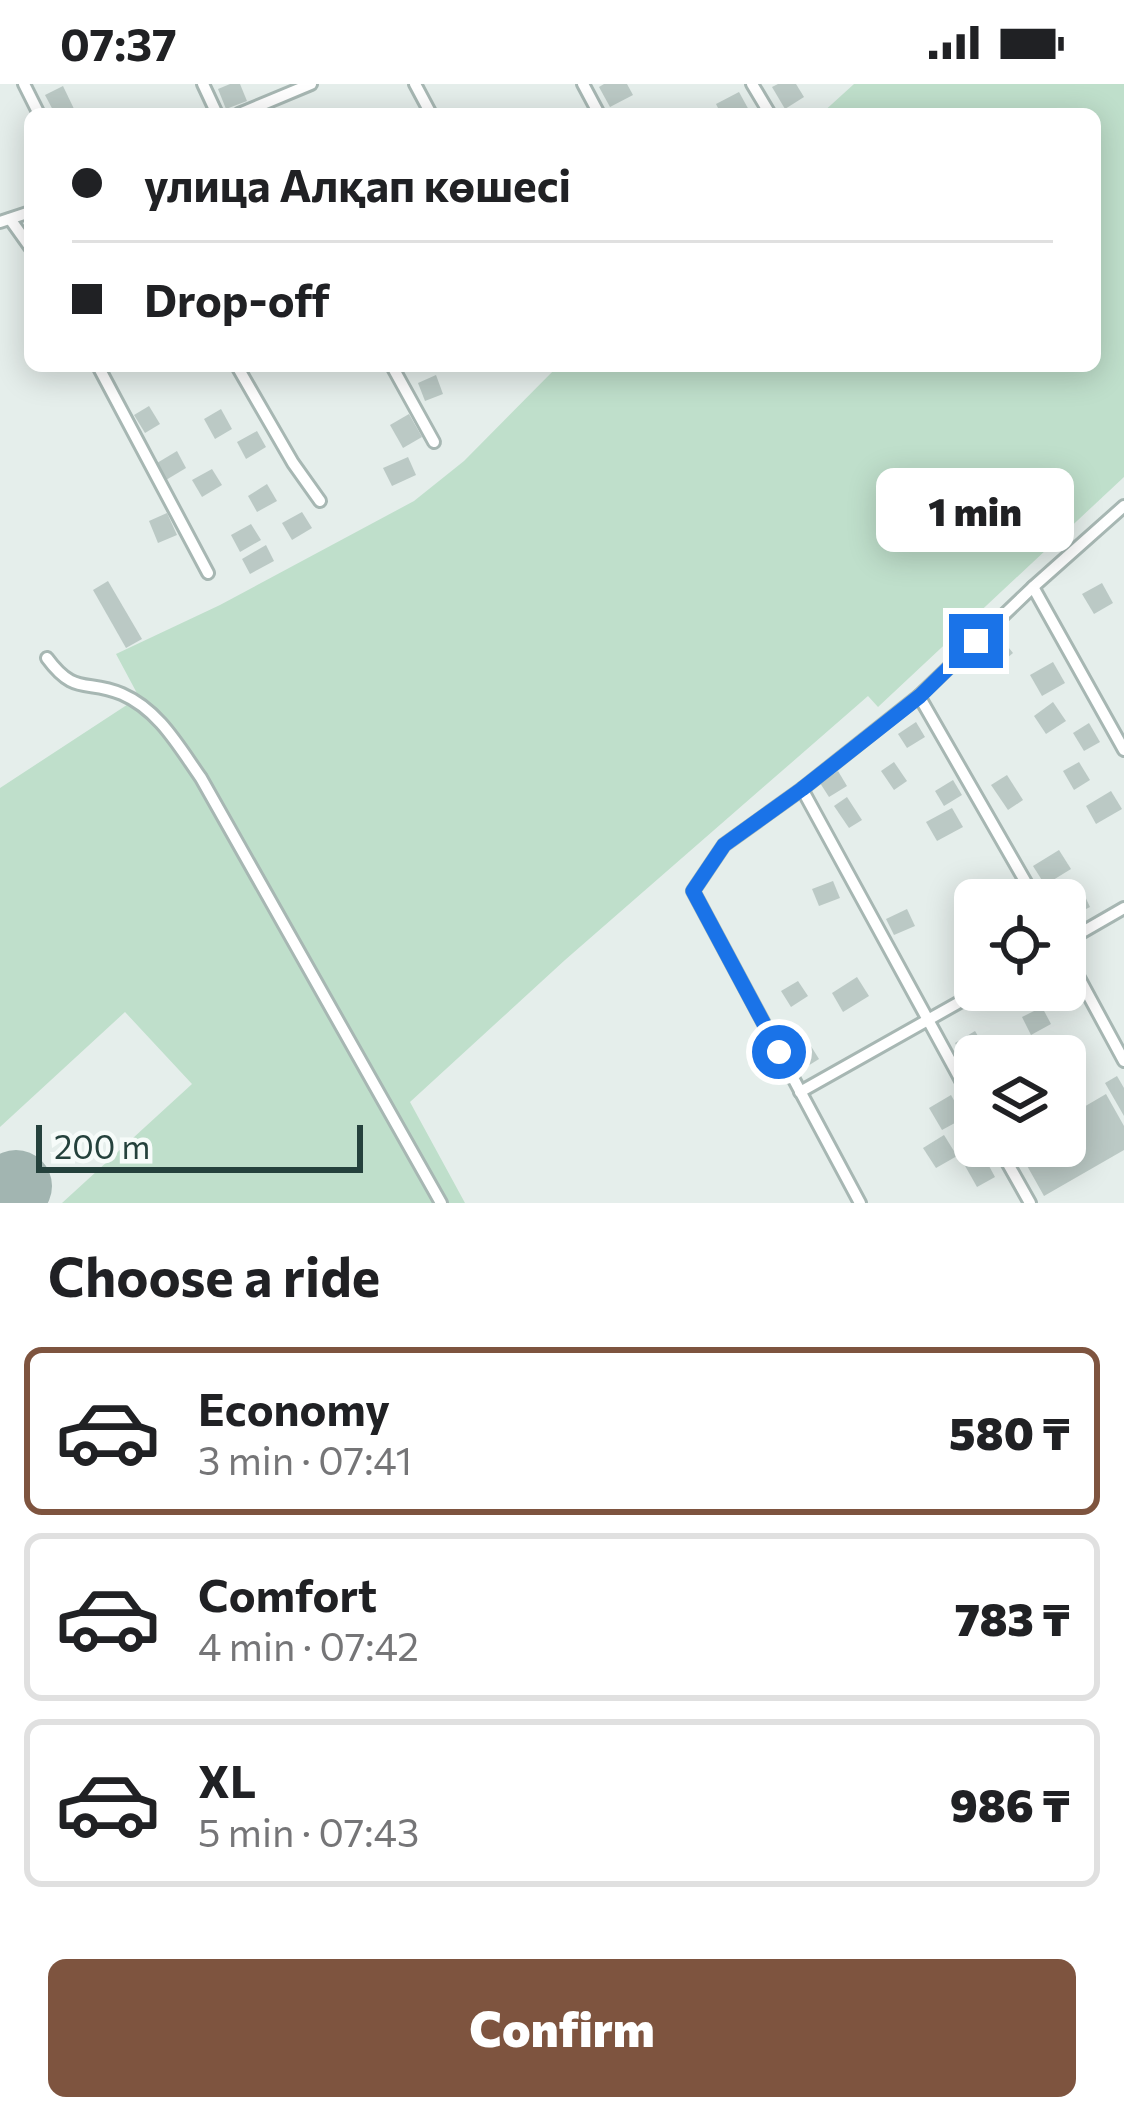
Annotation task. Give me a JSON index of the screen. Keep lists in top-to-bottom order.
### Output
{
  "scale_bar": "200 m",
  "page": {
    "status": "07:37",
    "banner": ["улица Алқап көшесі", "Drop-off"],
    "bubble": "1 min",
    "scale": "200 m",
    "heading": "Choose a ride",
    "list": [
      {
        "name": "Economy",
        "note": "3 min · 07:41",
        "value": "580 ₸"
      },
      {
        "name": "Comfort",
        "note": "4 min · 07:42",
        "value": "783 ₸"
      },
      {
        "name": "XL",
        "note": "5 min · 07:43",
        "value": "986 ₸"
      }
    ],
    "buttons": "Confirm"
  }
}
